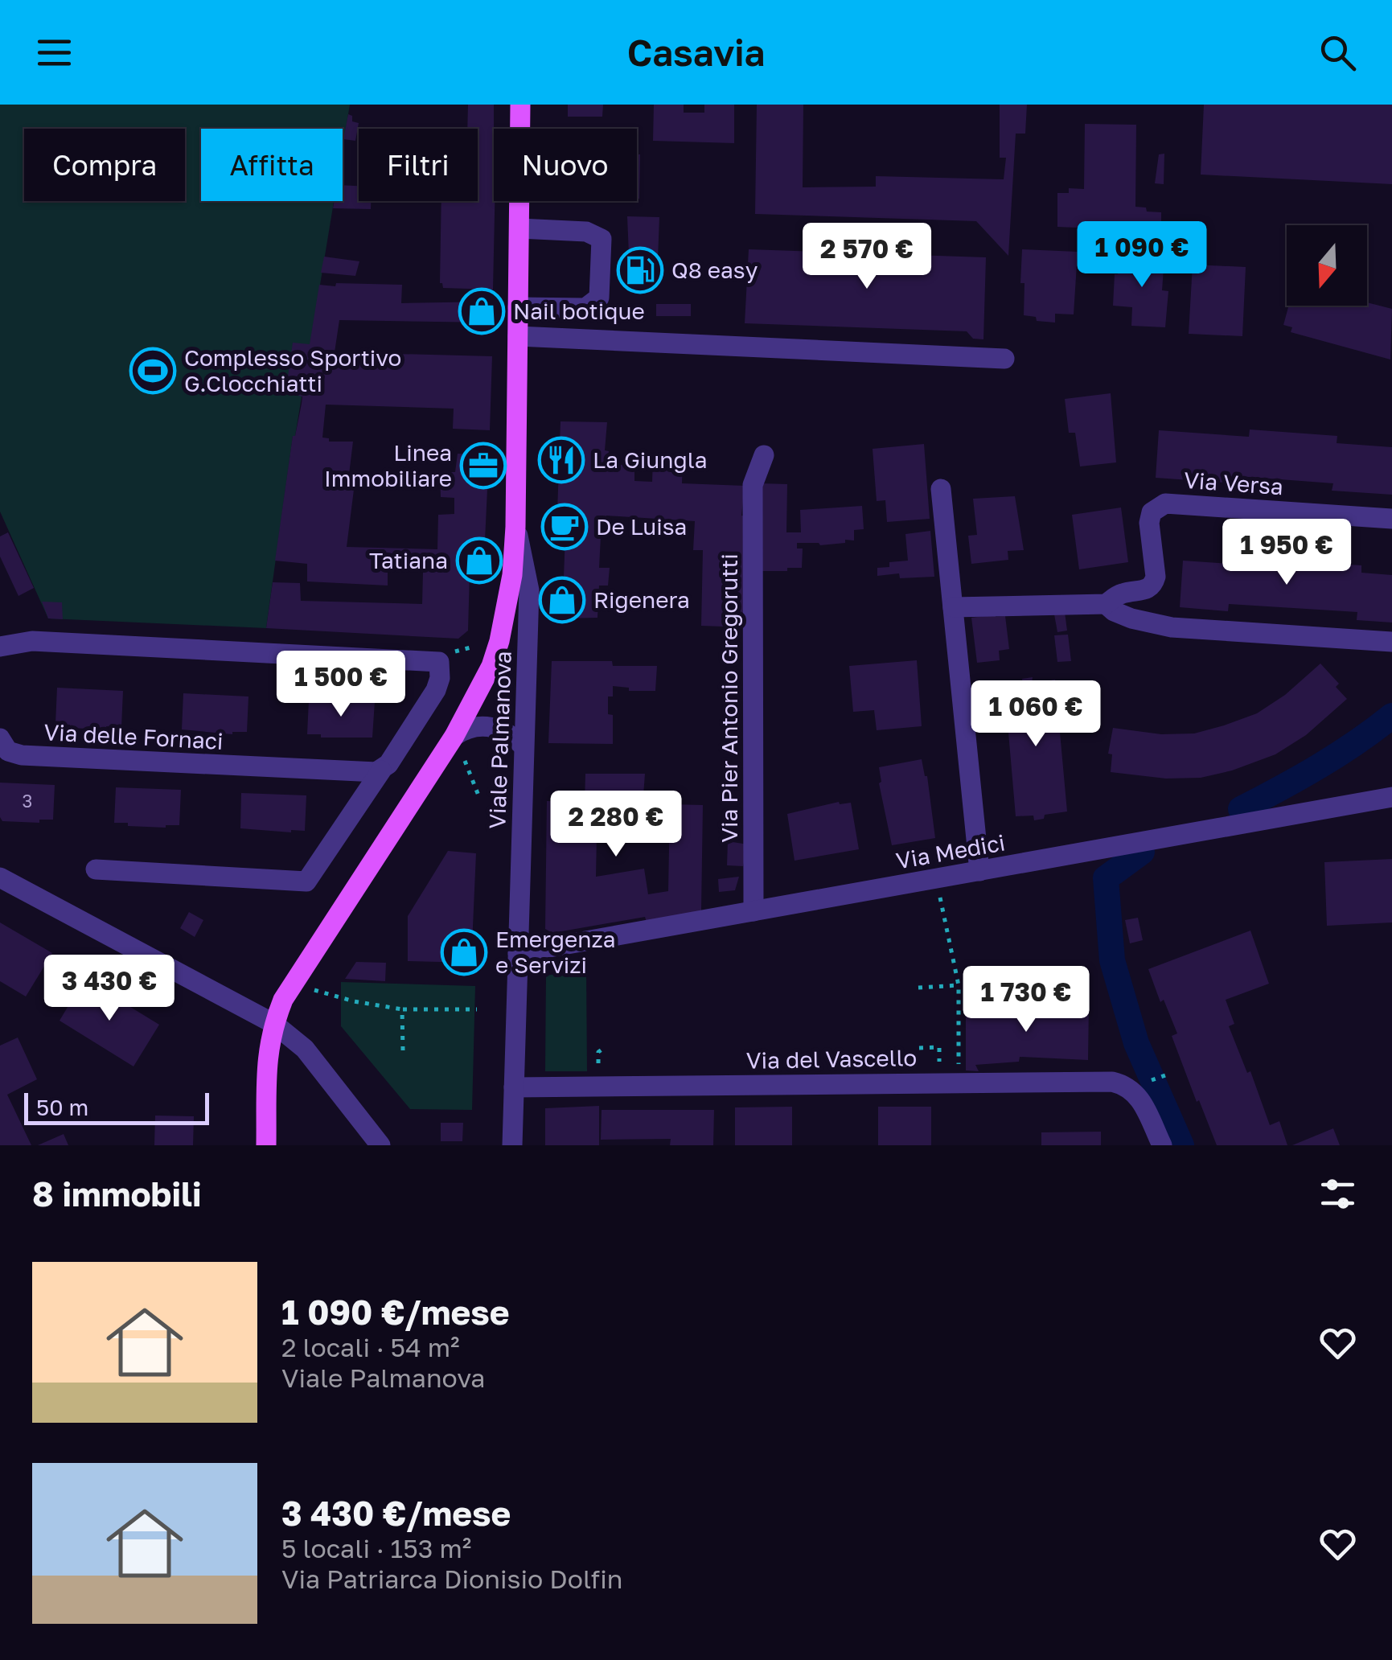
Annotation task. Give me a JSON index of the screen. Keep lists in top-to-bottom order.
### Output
{
  "streets": {
    "main road": ["Viale Palmanova"],
    "street": [
      "Via Versa",
      "Via Pier Antonio Gregorutti",
      "Via delle Fornaci",
      "Via Medici",
      "Via del Vascello"
    ]
  },
  "crossings": [
    ["Via Pier Antonio Gregorutti", "Via Medici"],
    ["Viale Palmanova", "Via Medici"],
    ["Viale Palmanova", "Via del Vascello"]
  ],
  "places": {
    "fuel station": ["Q8 easy"],
    "shop": [
      "Nail botique",
      "Tatiana",
      "Rigenera",
      "Emergenza e Servizi"
    ],
    "sports": ["Complesso Sportivo G.Clocchiatti"],
    "restaurant": ["La Giungla"],
    "office": ["Linea Immobiliare"],
    "cafe": ["De Luisa"]
  },
  "house_numbers": ["3"],
  "scale_bar": "50 m",
  "north": "bottom",
  "page": {
    "header": "Casavia",
    "chip": [
      "Compra",
      "Affitta",
      "Filtri",
      "Nuovo"
    ],
    "price": [
      "1 090 €",
      "2 570 €",
      "1 950 €",
      "1 500 €",
      "1 060 €",
      "2 280 €",
      "3 430 €",
      "1 730 €"
    ],
    "scale": "50 m",
    "heading": "8 immobili",
    "list": [
      {
        "name": "1 090 €/mese",
        "note": "2 locali · 54 m² · Viale Palmanova"
      },
      {
        "name": "3 430 €/mese",
        "note": "5 locali · 153 m² · Via Patriarca Dionisio Dolfin"
      }
    ]
  }
}
